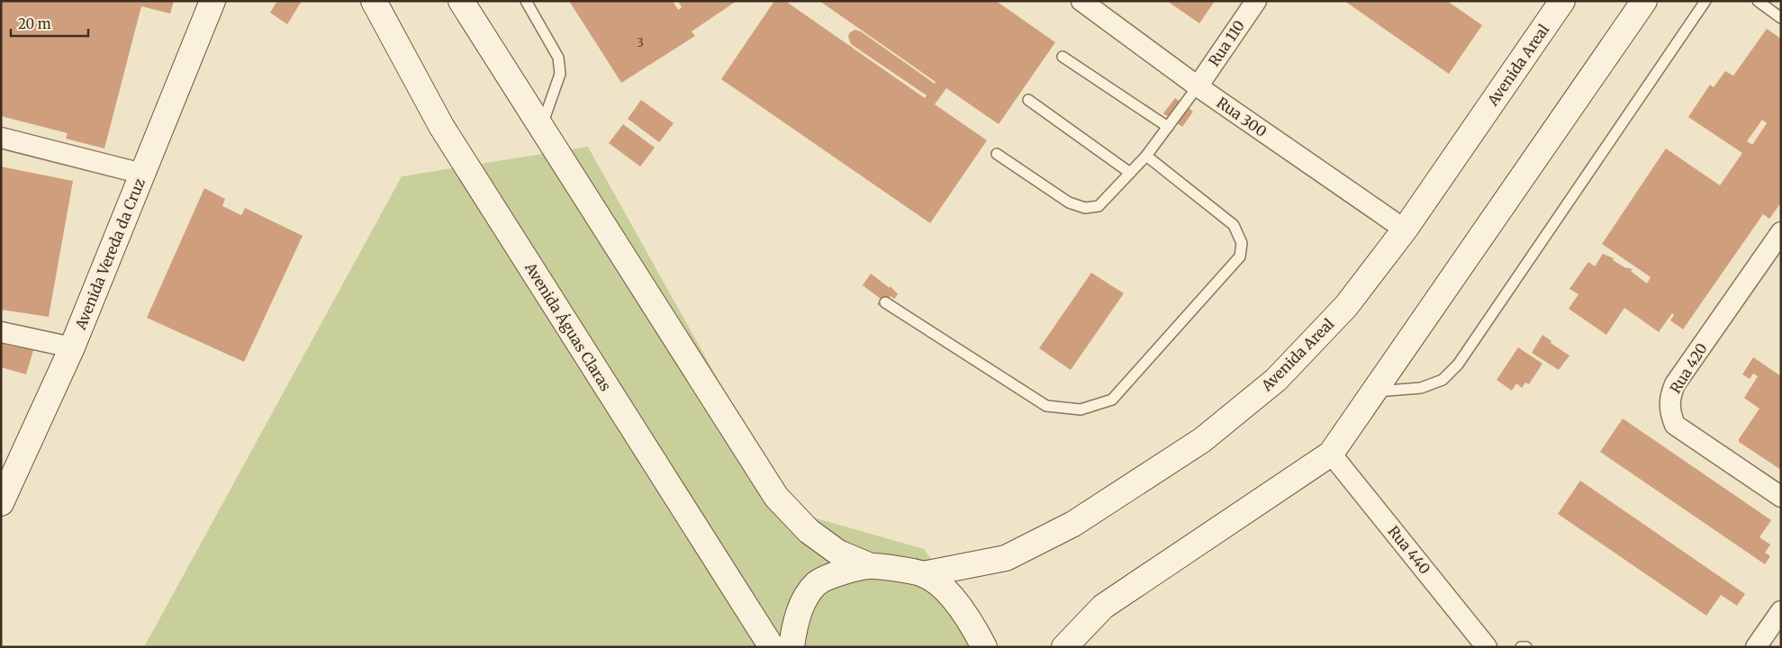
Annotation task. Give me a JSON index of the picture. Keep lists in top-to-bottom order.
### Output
{
  "streets": {
    "main road": ["Avenida Areal", "Avenida Vereda da Cruz", "Avenida Águas Claras"],
    "street": [
      "Rua 110",
      "Rua 300",
      "Rua 420",
      "Rua 440"
    ]
  },
  "crossings": [
    ["Rua 110", "Rua 300"],
    ["Avenida Areal", "Rua 300"]
  ],
  "house_numbers": ["3"],
  "scale_bar": "20 m"
}
